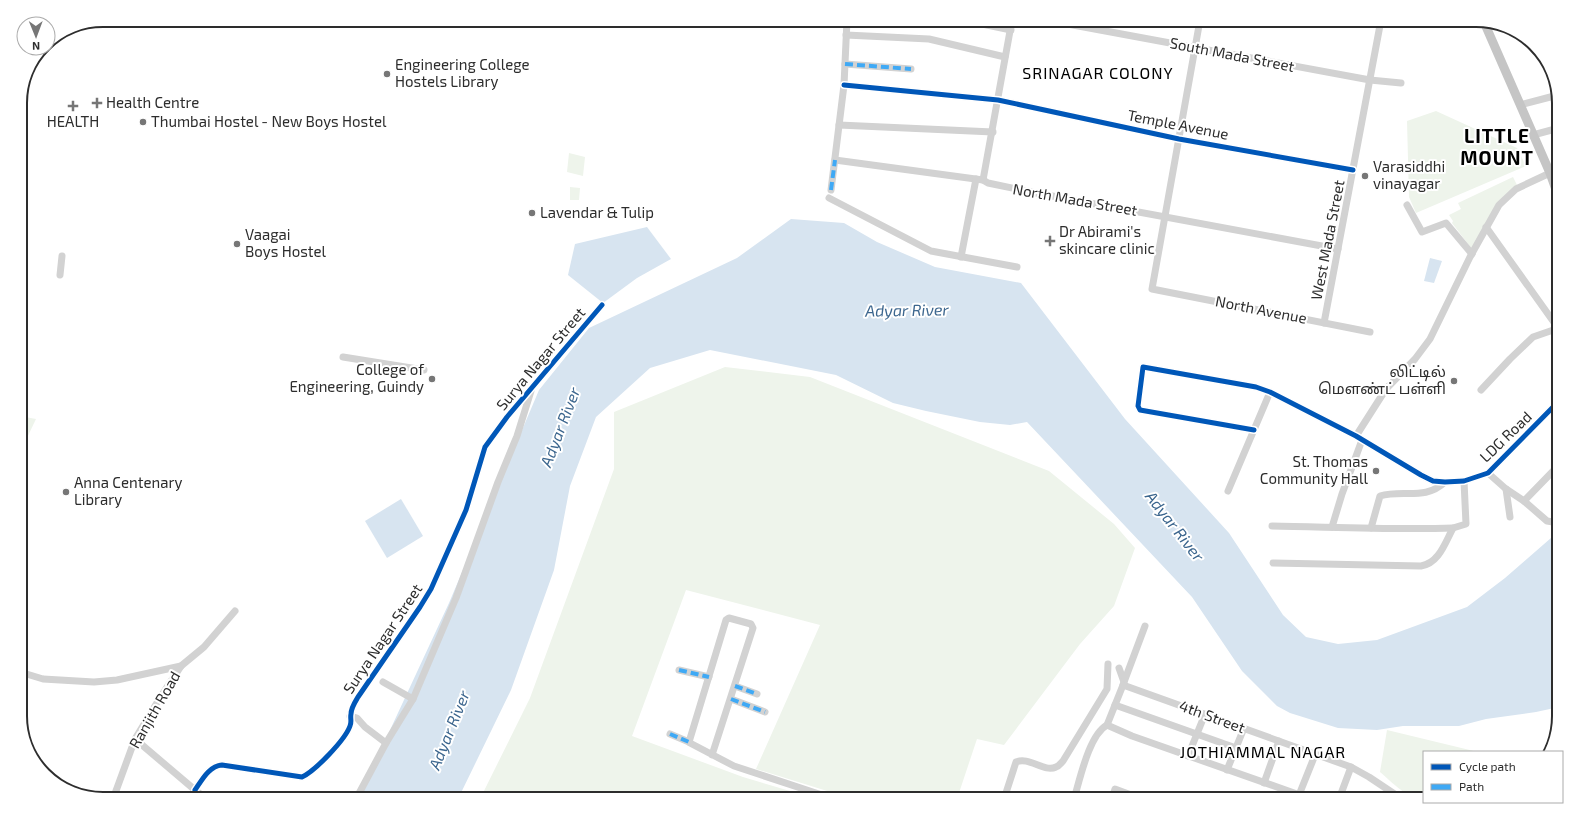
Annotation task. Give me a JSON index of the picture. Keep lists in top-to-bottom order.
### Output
{
  "streets": {
    "street": [
      "South Mada Street",
      "Temple Avenue",
      "North Mada Street",
      "West Mada Street",
      "North Avenue",
      "Surya Nagar Street",
      "LDG Road",
      "Ranjith Road",
      "4th Street"
    ]
  },
  "crossings": [
    ["South Mada Street", "West Mada Street"],
    ["Temple Avenue", "West Mada Street"],
    ["North Mada Street", "West Mada Street"],
    ["North Mada Street", "North Avenue"],
    ["West Mada Street", "North Avenue"]
  ],
  "districts": ["SRINAGAR COLONY", "LITTLE MOUNT", "JOTHIAMMAL NAGAR"],
  "water": ["Adyar River"],
  "places": {
    "other": [
      "Engineering College Hostels Library",
      "Thumbai Hostel - New Boys Hostel",
      "Varasiddhi vinayagar",
      "Lavendar & Tulip",
      "Vaagai Boys Hostel",
      "College of Engineering, Guindy",
      "லிட்டில் மௌண்ட் பள்ளி",
      "St. Thomas Community Hall",
      "Anna Centenary Library"
    ],
    "health": ["Health Centre", "HEALTH", "Dr Abirami's skincare clinic"]
  },
  "legend": ["Cycle path", "Path"],
  "north": "bottom"
}
